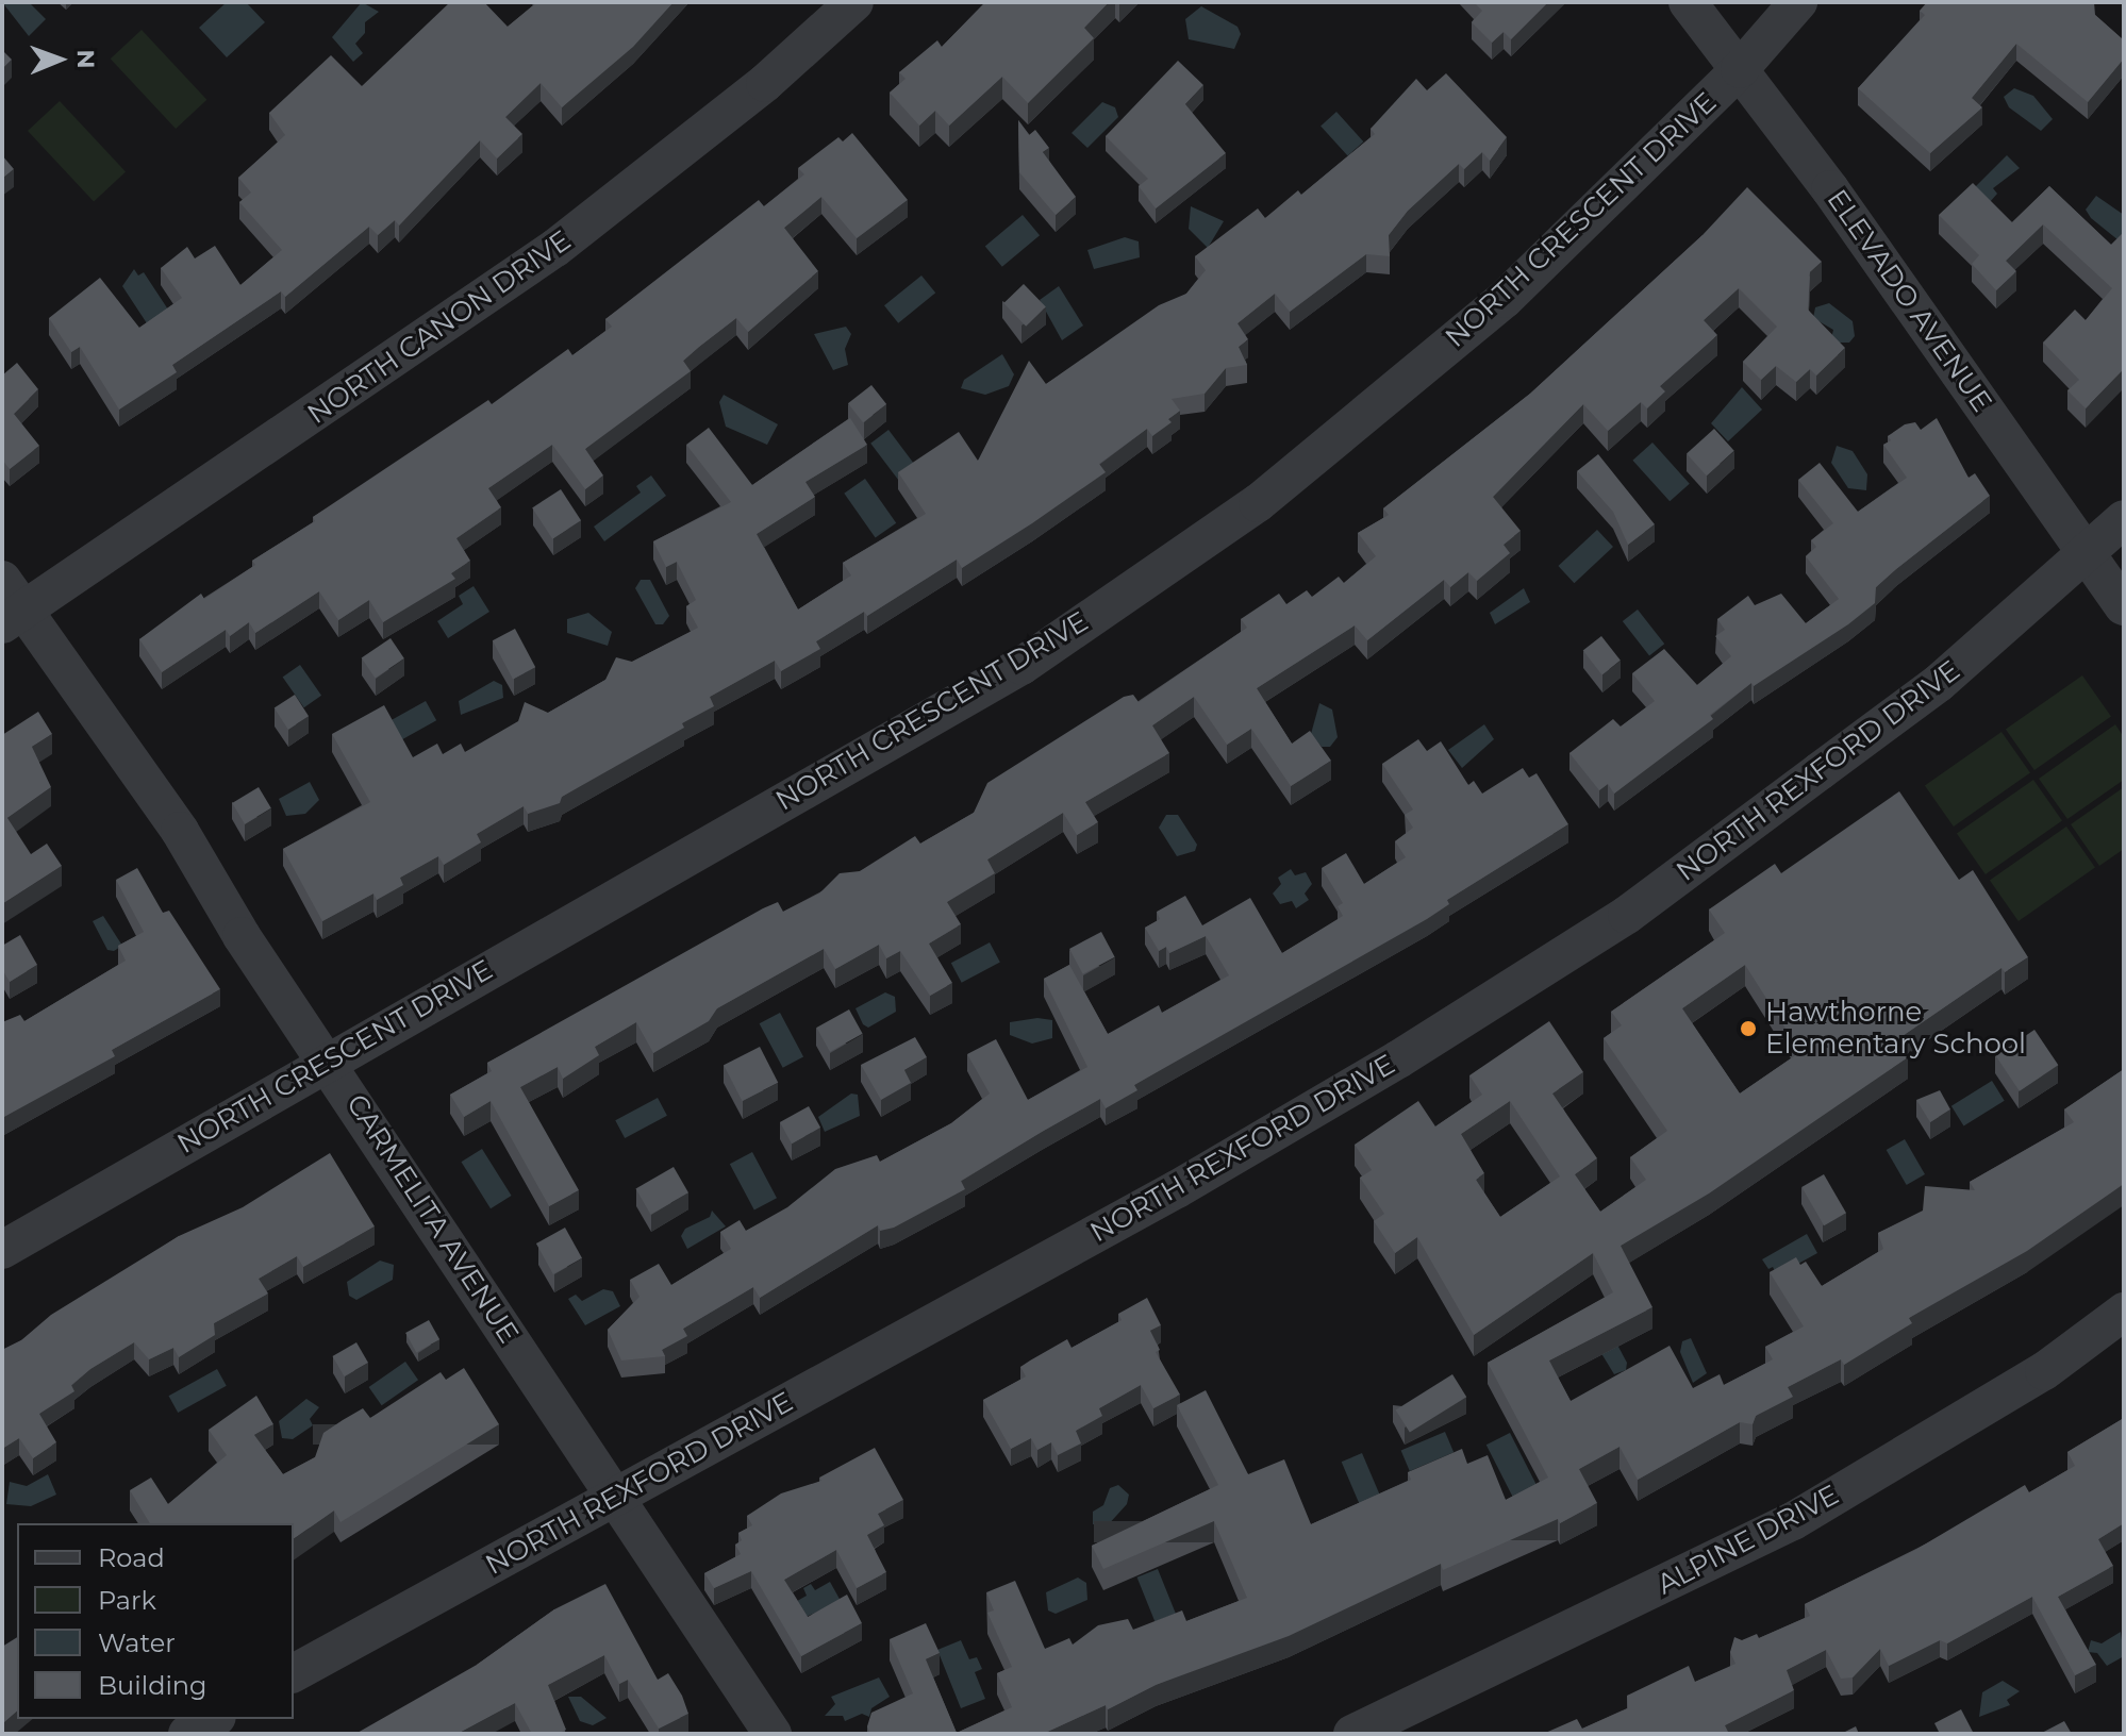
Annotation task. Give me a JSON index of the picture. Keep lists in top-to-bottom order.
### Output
{
  "streets": {
    "street": [
      "NORTH CRESCENT DRIVE",
      "ELEVADO AVENUE",
      "NORTH CANON DRIVE",
      "NORTH REXFORD DRIVE",
      "CARMELITA AVENUE",
      "ALPINE DRIVE"
    ]
  },
  "crossings": [
    ["NORTH CRESCENT DRIVE", "ELEVADO AVENUE"],
    ["NORTH CRESCENT DRIVE", "CARMELITA AVENUE"],
    ["ELEVADO AVENUE", "NORTH REXFORD DRIVE"],
    ["NORTH CANON DRIVE", "CARMELITA AVENUE"],
    ["NORTH REXFORD DRIVE", "CARMELITA AVENUE"]
  ],
  "places": ["Hawthorne Elementary School"],
  "legend": [
    "Road",
    "Park",
    "Water",
    "Building"
  ],
  "north": "right"
}
